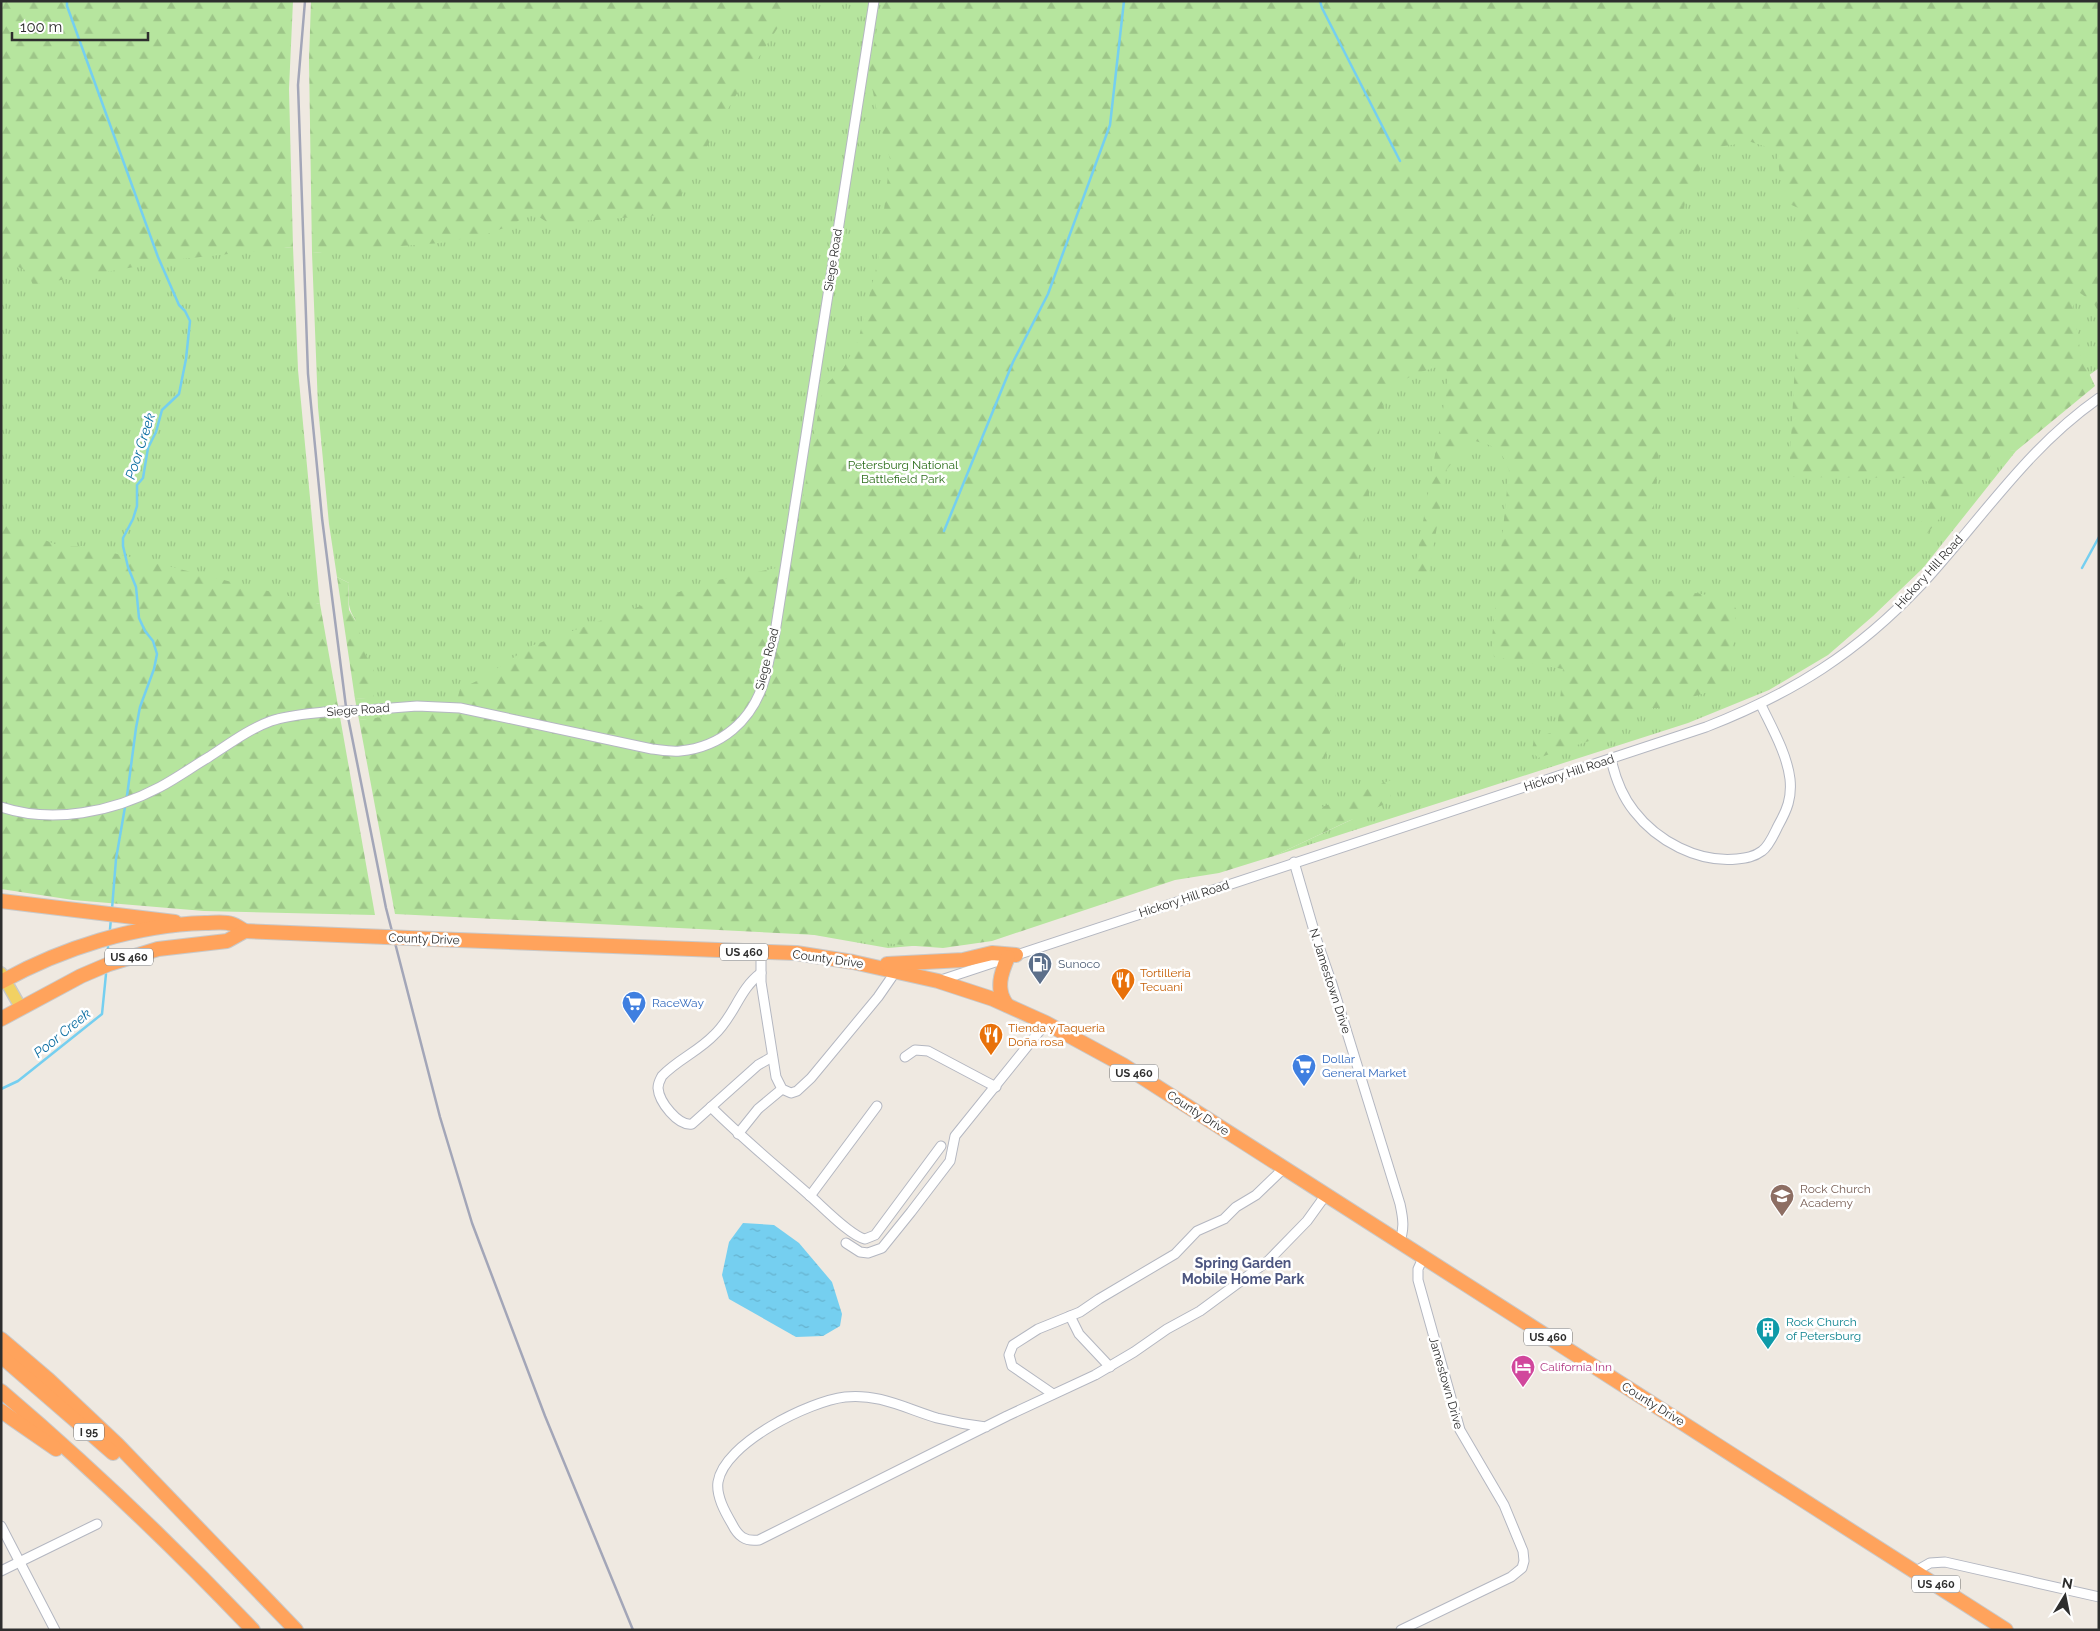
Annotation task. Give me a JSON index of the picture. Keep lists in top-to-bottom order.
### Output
{
  "streets": {
    "highway": ["County Drive", "US 460", "I 95"],
    "street": [
      "Siege Road",
      "Hickory Hill Road",
      "N. Jamestown Drive",
      "Jamestown Drive"
    ]
  },
  "crossings": [
    ["Hickory Hill Road", "County Drive"],
    ["Hickory Hill Road", "N. Jamestown Drive"],
    ["County Drive", "US 460"],
    ["County Drive", "N. Jamestown Drive"],
    ["County Drive", "Jamestown Drive"]
  ],
  "districts": ["Spring Garden Mobile Home Park"],
  "water": ["Poor Creek"],
  "parks": ["Petersburg National Battlefield Park"],
  "places": {
    "fuel station": ["Sunoco"],
    "restaurant": ["Tortilleria Tecuani", "Tienda y Taqueria Doña rosa"],
    "supermarket": ["RaceWay", "Dollar General Market"],
    "school or university": ["Rock Church Academy"],
    "building": ["Rock Church of Petersburg"],
    "hotel": ["California Inn"]
  },
  "scale_bar": "100 m",
  "north": "top"
}
